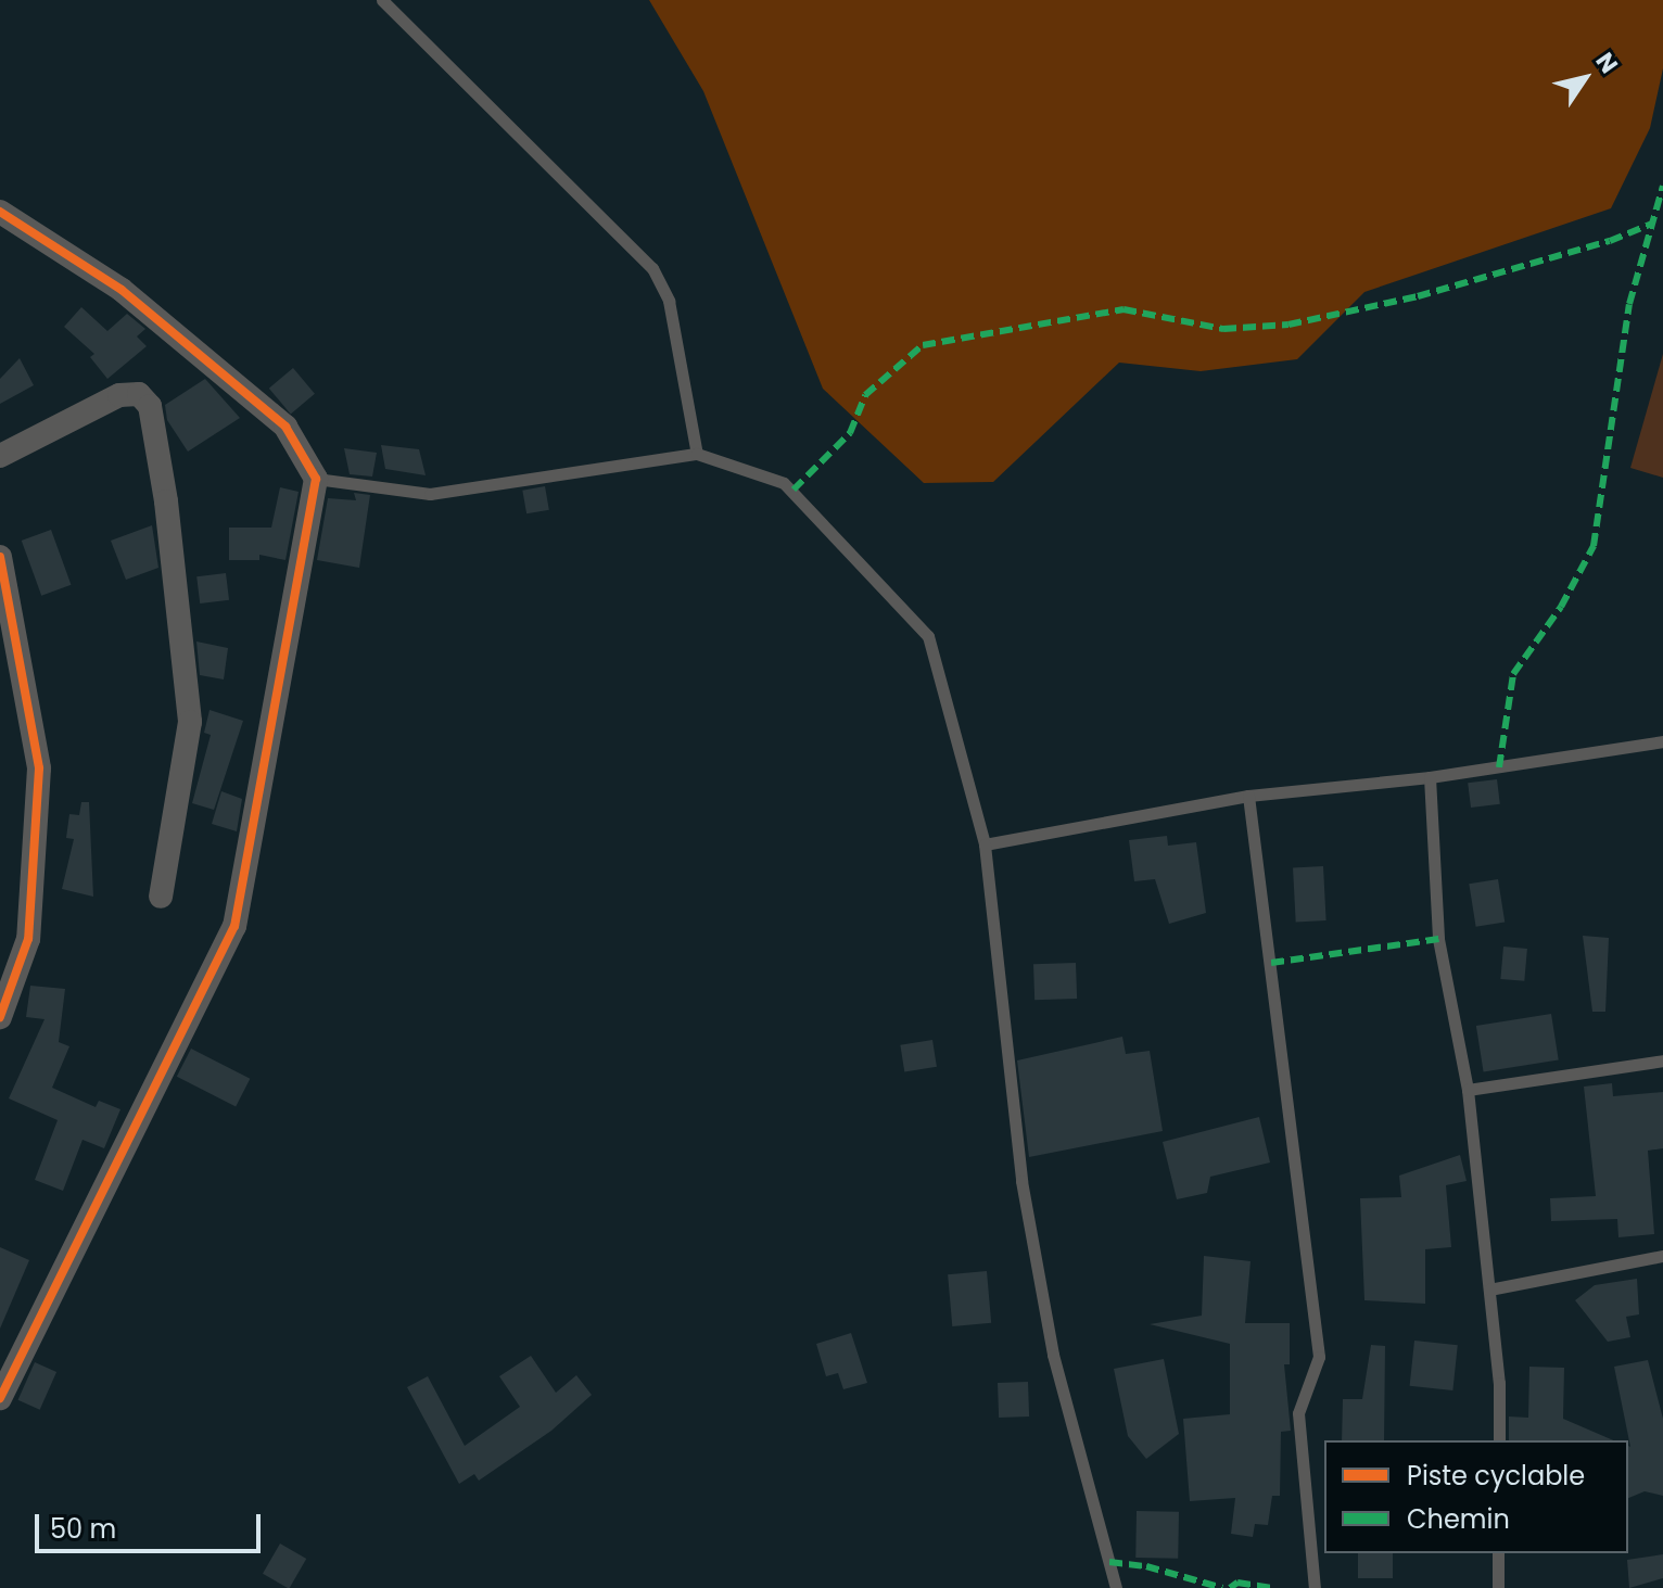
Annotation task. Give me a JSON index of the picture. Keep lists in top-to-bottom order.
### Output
{
  "legend": ["Piste cyclable", "Chemin"],
  "scale_bar": "50 m",
  "north": "top right"
}
